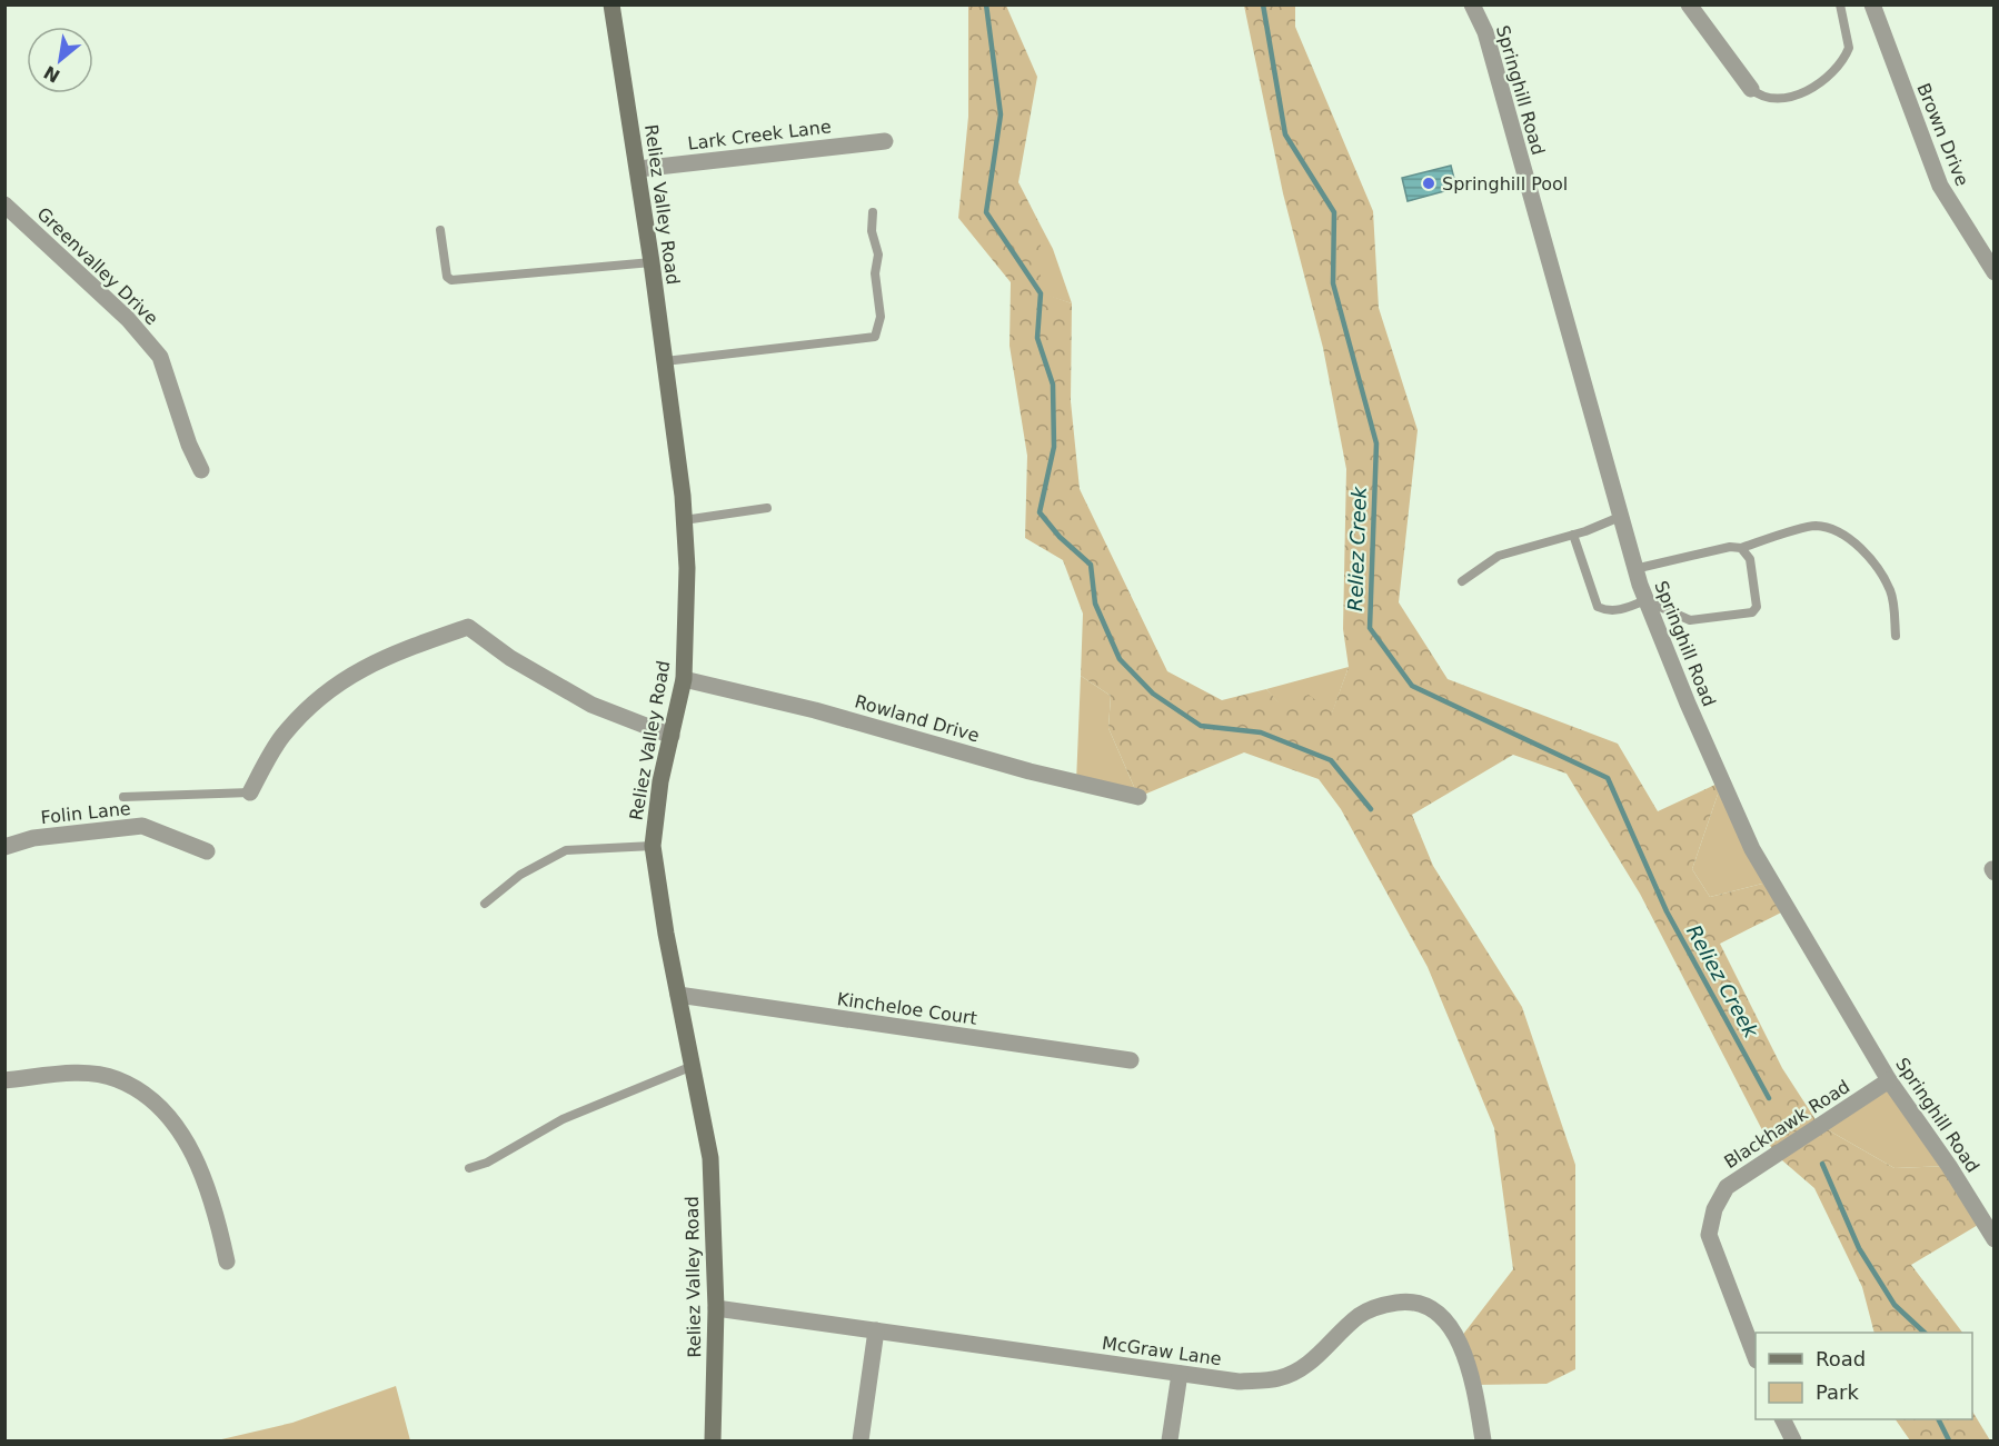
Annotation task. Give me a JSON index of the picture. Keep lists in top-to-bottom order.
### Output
{
  "streets": {
    "main road": ["Reliez Valley Road"],
    "street": [
      "Springhill Road",
      "Lark Creek Lane",
      "Brown Drive",
      "Greenvalley Drive",
      "Rowland Drive",
      "Folin Lane",
      "Kincheloe Court",
      "Blackhawk Road",
      "McGraw Lane"
    ]
  },
  "crossings": [
    ["Springhill Road", "Blackhawk Road"],
    ["Lark Creek Lane", "Reliez Valley Road"],
    ["Reliez Valley Road", "Rowland Drive"],
    ["Reliez Valley Road", "Kincheloe Court"],
    ["Reliez Valley Road", "McGraw Lane"]
  ],
  "water": ["Reliez Creek"],
  "places": ["Springhill Pool"],
  "legend": ["Road", "Park"],
  "north": "bottom left"
}
